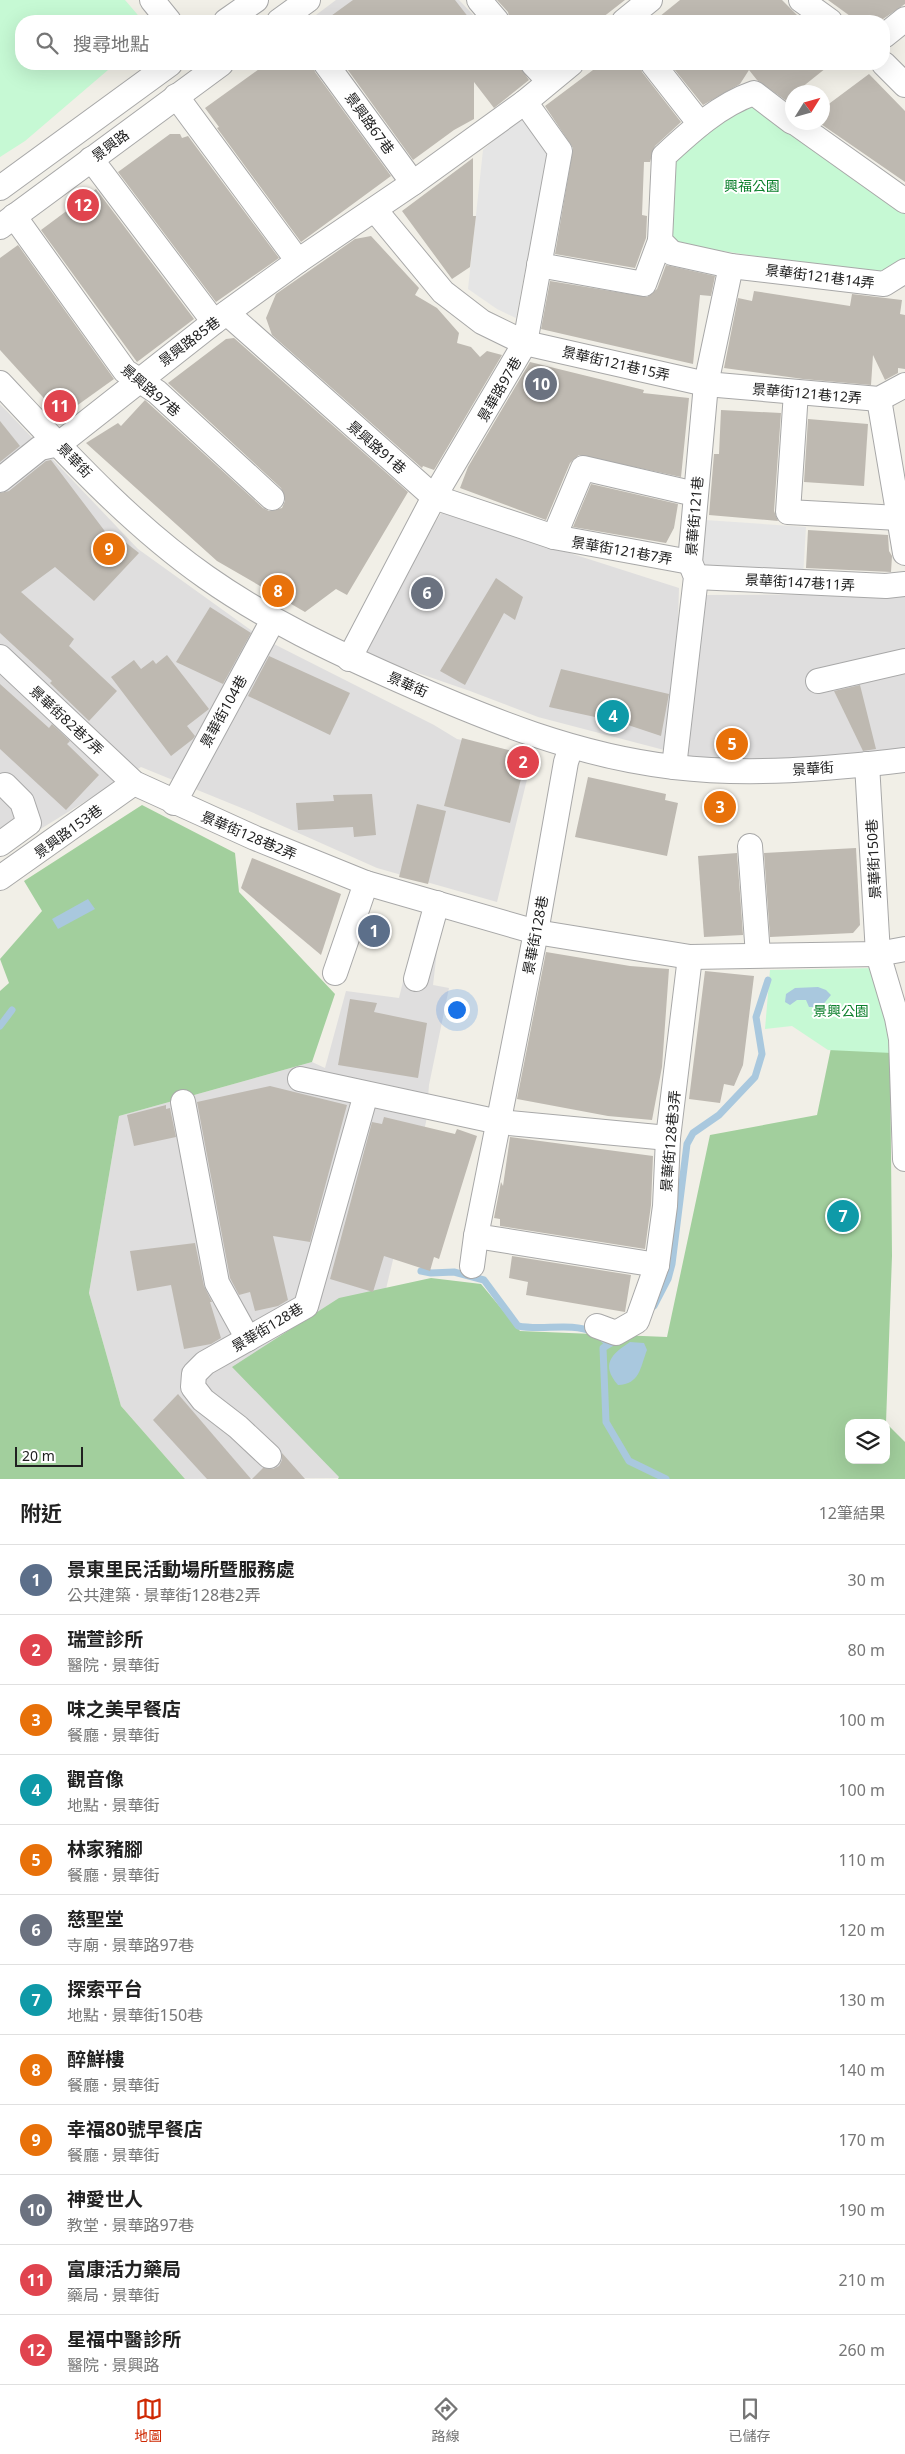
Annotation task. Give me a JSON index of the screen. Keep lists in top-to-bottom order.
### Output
{
  "streets": {
    "street": [
      "景興路67巷",
      "景興路",
      "景華街121巷14弄",
      "景興路85巷",
      "景華街121巷15弄",
      "景華路97巷",
      "景興路97巷",
      "景華街121巷12弄",
      "景興路91巷",
      "景華街",
      "景華街121巷",
      "景華街121巷7弄",
      "景華街147巷11弄",
      "景華街104巷",
      "景華街82巷7弄",
      "景興路153巷",
      "景華街128巷2弄",
      "景華街150巷",
      "景華街128巷",
      "景華街128巷3弄"
    ]
  },
  "crossings": [
    ["景興路67巷", "景興路85巷"],
    ["景興路", "景興路97巷"],
    ["景興路", "景興路91巷"],
    ["景華街121巷14弄", "景華街121巷"],
    ["景興路85巷", "景華路97巷"],
    ["景興路85巷", "景興路97巷"],
    ["景興路85巷", "景興路91巷"],
    ["景興路85巷", "景華街"],
    ["景華街121巷15弄", "景華路97巷"],
    ["景華街121巷15弄", "景華街121巷12弄"],
    ["景華街121巷15弄", "景華街121巷"],
    ["景華路97巷", "景興路91巷"],
    ["景華路97巷", "景華街"],
    ["景華街121巷12弄", "景華街121巷"],
    ["景興路91巷", "景華街121巷7弄"],
    ["景華街", "景華街121巷"],
    ["景華街", "景華街104巷"],
    ["景華街", "景華街150巷"],
    ["景華街", "景華街128巷"],
    ["景華街121巷", "景華街121巷7弄"],
    ["景華街121巷", "景華街147巷11弄"],
    ["景華街121巷7弄", "景華街147巷11弄"],
    ["景華街104巷", "景華街128巷2弄"],
    ["景華街82巷7弄", "景興路153巷"],
    ["景華街82巷7弄", "景華街128巷2弄"],
    ["景興路153巷", "景華街128巷2弄"],
    ["景華街128巷2弄", "景華街128巷"]
  ],
  "parks": ["興福公園", "景興公園"],
  "scale_bar": "20 m",
  "north": "top right",
  "page": {
    "search": "搜尋地點",
    "pins": [
      "12",
      "10",
      "11",
      "9",
      "8",
      "6",
      "4",
      "5",
      "2",
      "3",
      "1",
      "7"
    ],
    "scale": "20 m",
    "heading": ["附近", "12筆結果"],
    "list": [
      {
        "mark": "1",
        "name": "景東里民活動場所暨服務處",
        "note": "公共建築 · 景華街128巷2弄",
        "value": "30 m"
      },
      {
        "mark": "2",
        "name": "瑞萱診所",
        "note": "醫院 · 景華街",
        "value": "80 m"
      },
      {
        "mark": "3",
        "name": "味之美早餐店",
        "note": "餐廳 · 景華街",
        "value": "100 m"
      },
      {
        "mark": "4",
        "name": "觀音像",
        "note": "地點 · 景華街",
        "value": "100 m"
      },
      {
        "mark": "5",
        "name": "林家豬腳",
        "note": "餐廳 · 景華街",
        "value": "110 m"
      },
      {
        "mark": "6",
        "name": "慈聖堂",
        "note": "寺廟 · 景華路97巷",
        "value": "120 m"
      },
      {
        "mark": "7",
        "name": "探索平台",
        "note": "地點 · 景華街150巷",
        "value": "130 m"
      },
      {
        "mark": "8",
        "name": "醉鮮樓",
        "note": "餐廳 · 景華街",
        "value": "140 m"
      },
      {
        "mark": "9",
        "name": "幸福80號早餐店",
        "note": "餐廳 · 景華街",
        "value": "170 m"
      },
      {
        "mark": "10",
        "name": "神愛世人",
        "note": "教堂 · 景華路97巷",
        "value": "190 m"
      },
      {
        "mark": "11",
        "name": "富康活力藥局",
        "note": "藥局 · 景華街",
        "value": "210 m"
      },
      {
        "mark": "12",
        "name": "星福中醫診所",
        "note": "醫院 · 景興路",
        "value": "260 m"
      }
    ],
    "nav": ["地圖", "路線", "已儲存"]
  }
}
